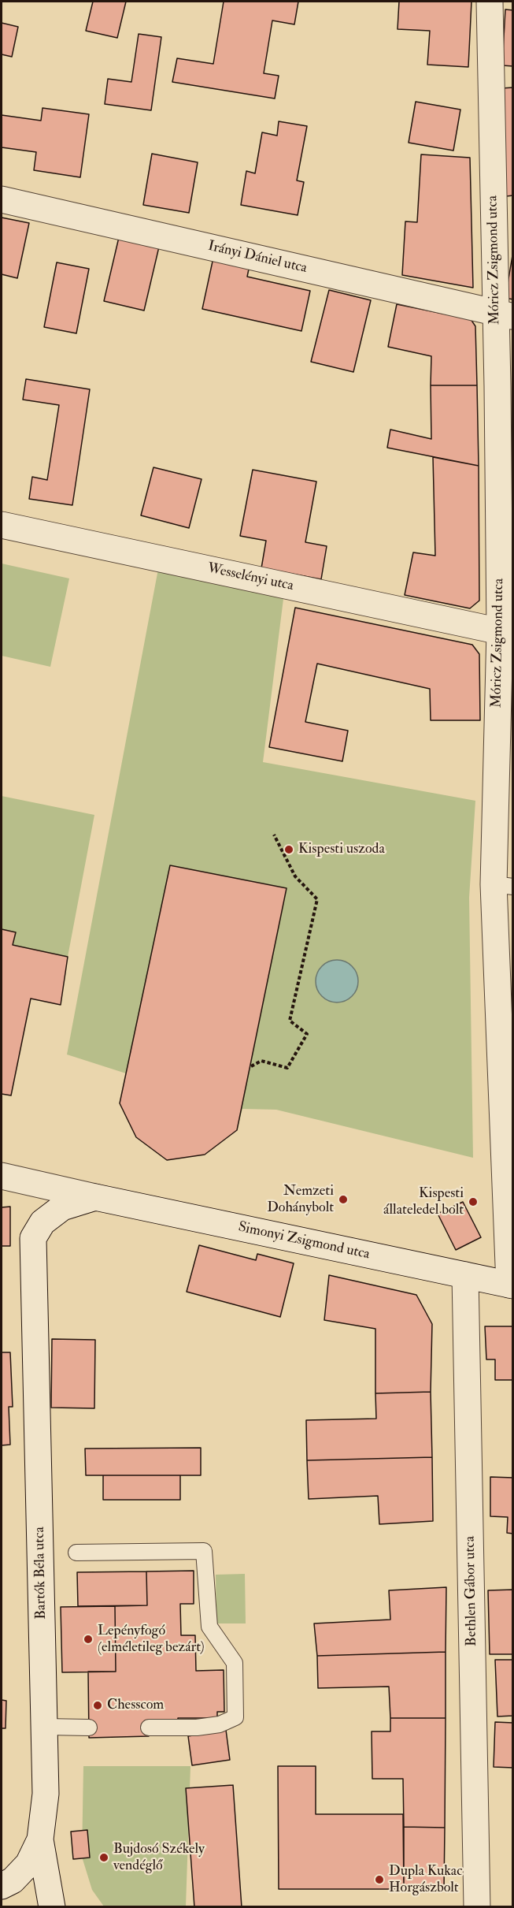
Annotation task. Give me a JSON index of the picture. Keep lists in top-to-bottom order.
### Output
{
  "streets": {
    "street": [
      "Irányi Dániel utca",
      "Móricz Zsigmond utca",
      "Wesselényi utca",
      "Simonyi Zsigmond utca",
      "Bartók Béla utca",
      "Bethlen Gábor utca"
    ]
  },
  "crossings": [
    ["Irányi Dániel utca", "Móricz Zsigmond utca"],
    ["Móricz Zsigmond utca", "Wesselényi utca"],
    ["Móricz Zsigmond utca", "Simonyi Zsigmond utca"],
    ["Simonyi Zsigmond utca", "Bartók Béla utca"],
    ["Simonyi Zsigmond utca", "Bethlen Gábor utca"]
  ],
  "places": [
    "Kispesti uszoda",
    "Nemzeti Dohánybolt",
    "Kispesti állateledel bolt",
    "Lepényfogó (elméletileg bezárt)",
    "Chesscom",
    "Bujdosó Székely vendéglő",
    "Dupla Kukac Horgászbolt"
  ]
}
